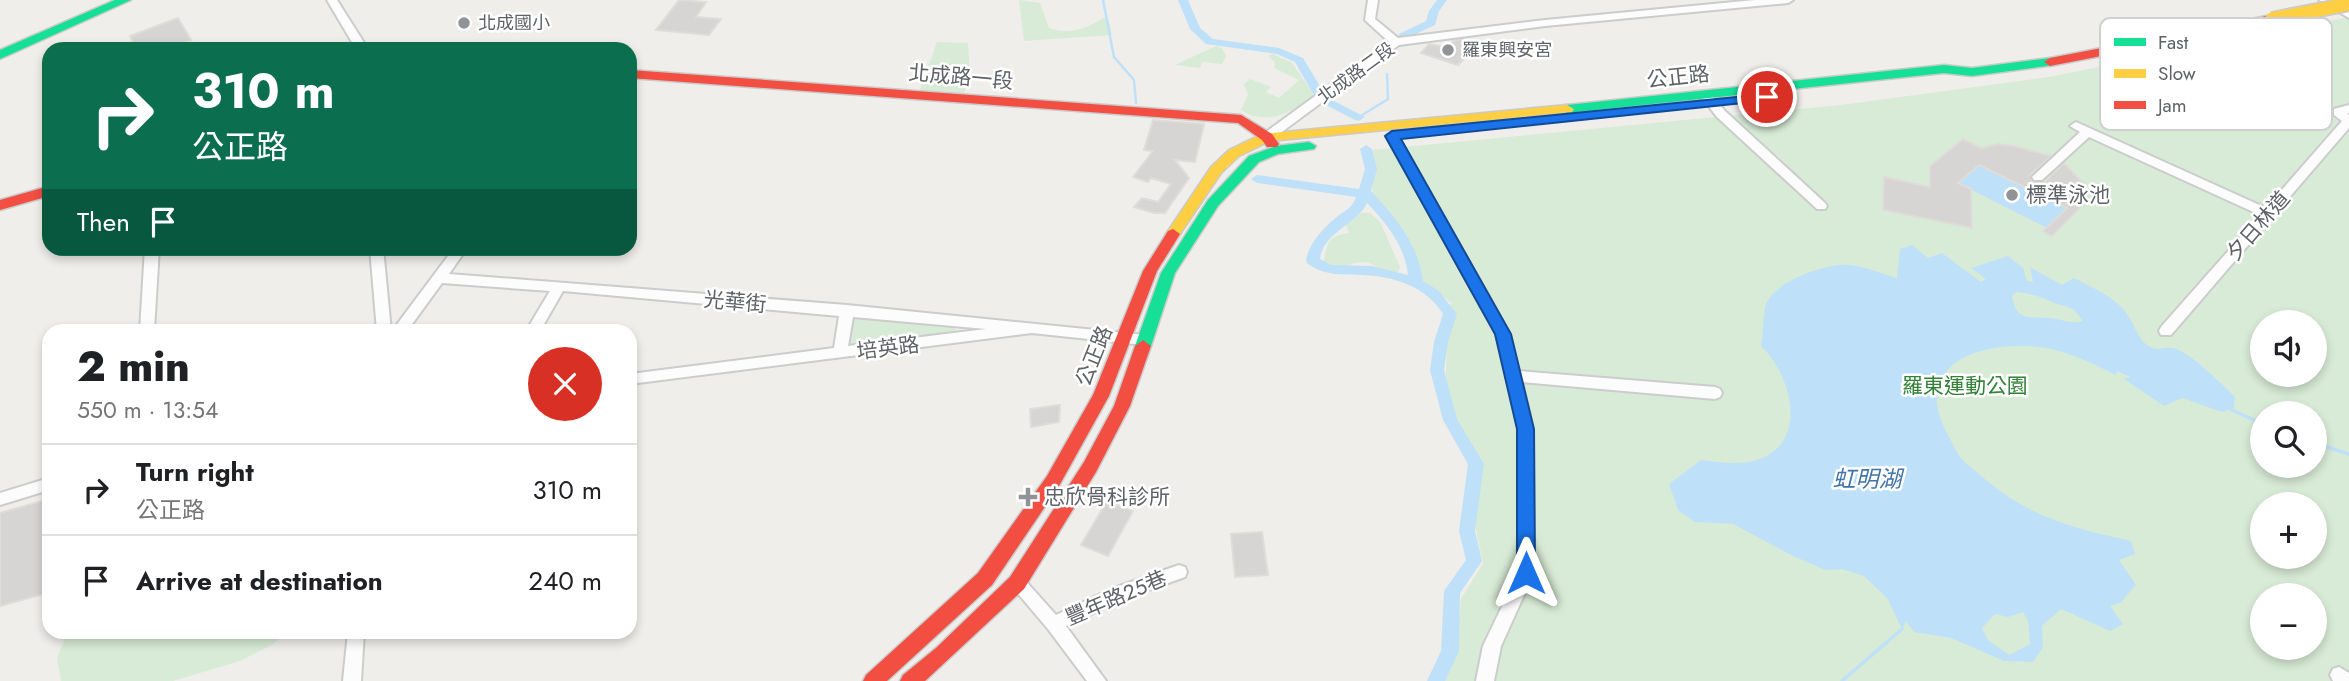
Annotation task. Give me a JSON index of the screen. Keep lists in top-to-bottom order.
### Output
{
  "streets": {
    "street": [
      "北成路二段",
      "北成路一段",
      "公正路",
      "夕日林道",
      "光華街",
      "培英路",
      "豐年路25巷"
    ]
  },
  "crossings": [
    ["北成路二段", "北成路一段"],
    ["北成路二段", "公正路"],
    ["北成路一段", "公正路"],
    ["公正路", "培英路"],
    ["光華街", "培英路"]
  ],
  "water": ["虹明湖"],
  "parks": ["羅東運動公園"],
  "places": {
    "other": ["北成國小", "羅東興安宮", "標準泳池"],
    "health": ["忠欣骨科診所"]
  },
  "legend": ["Fast", "Slow", "Jam"],
  "page": {
    "turn": ["310 m", "公正路"],
    "then": "Then",
    "map_buttons": ["+", "−"],
    "heading": ["2 min", "550 m · 13:54"],
    "list": [
      {
        "name": "Turn right",
        "note": "公正路",
        "value": "310 m"
      },
      {
        "name": "Arrive at destination",
        "value": "240 m"
      }
    ]
  }
}
